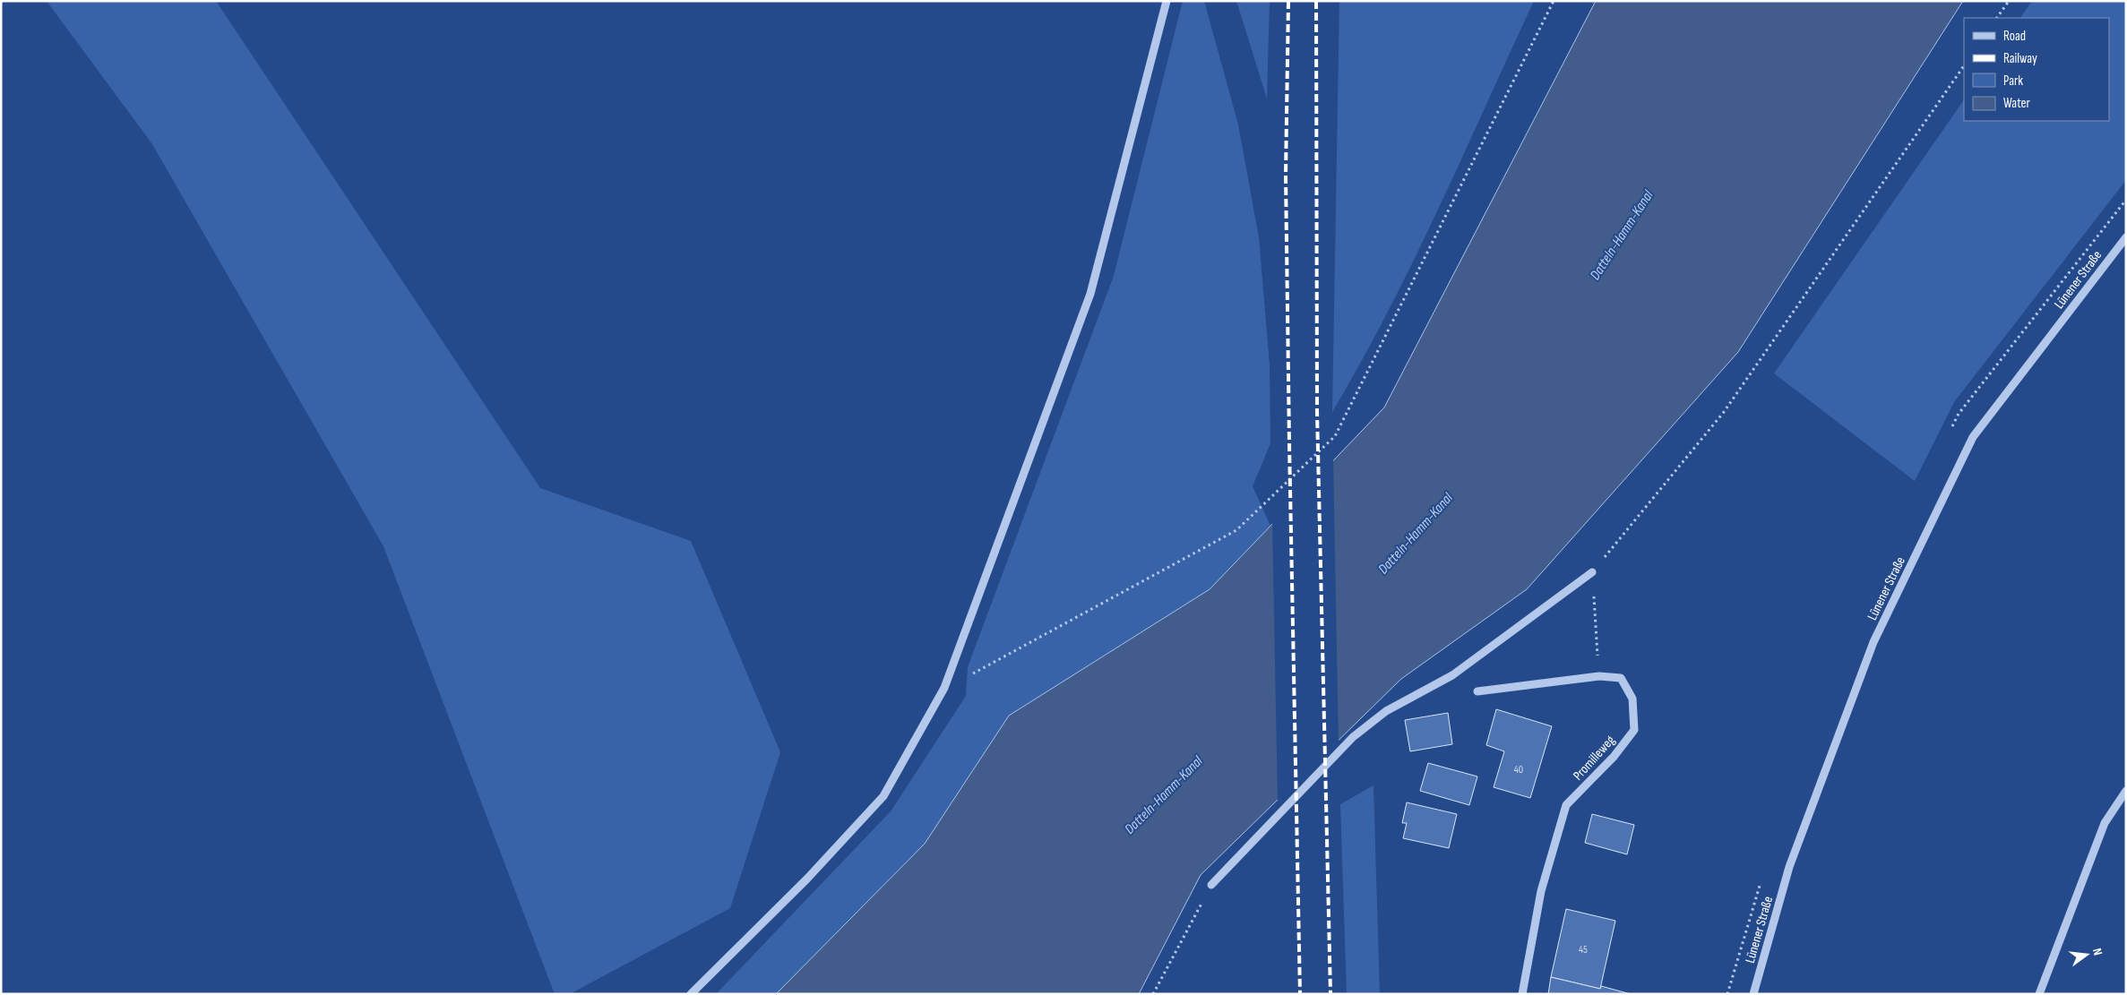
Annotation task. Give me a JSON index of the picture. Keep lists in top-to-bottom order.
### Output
{
  "streets": {
    "street": ["Lünener Straße", "Promilleweg"]
  },
  "water": ["Datteln-Hamm-Kanal"],
  "house_numbers": ["40", "45"],
  "legend": [
    "Road",
    "Railway",
    "Park",
    "Water"
  ],
  "north": "right"
}
